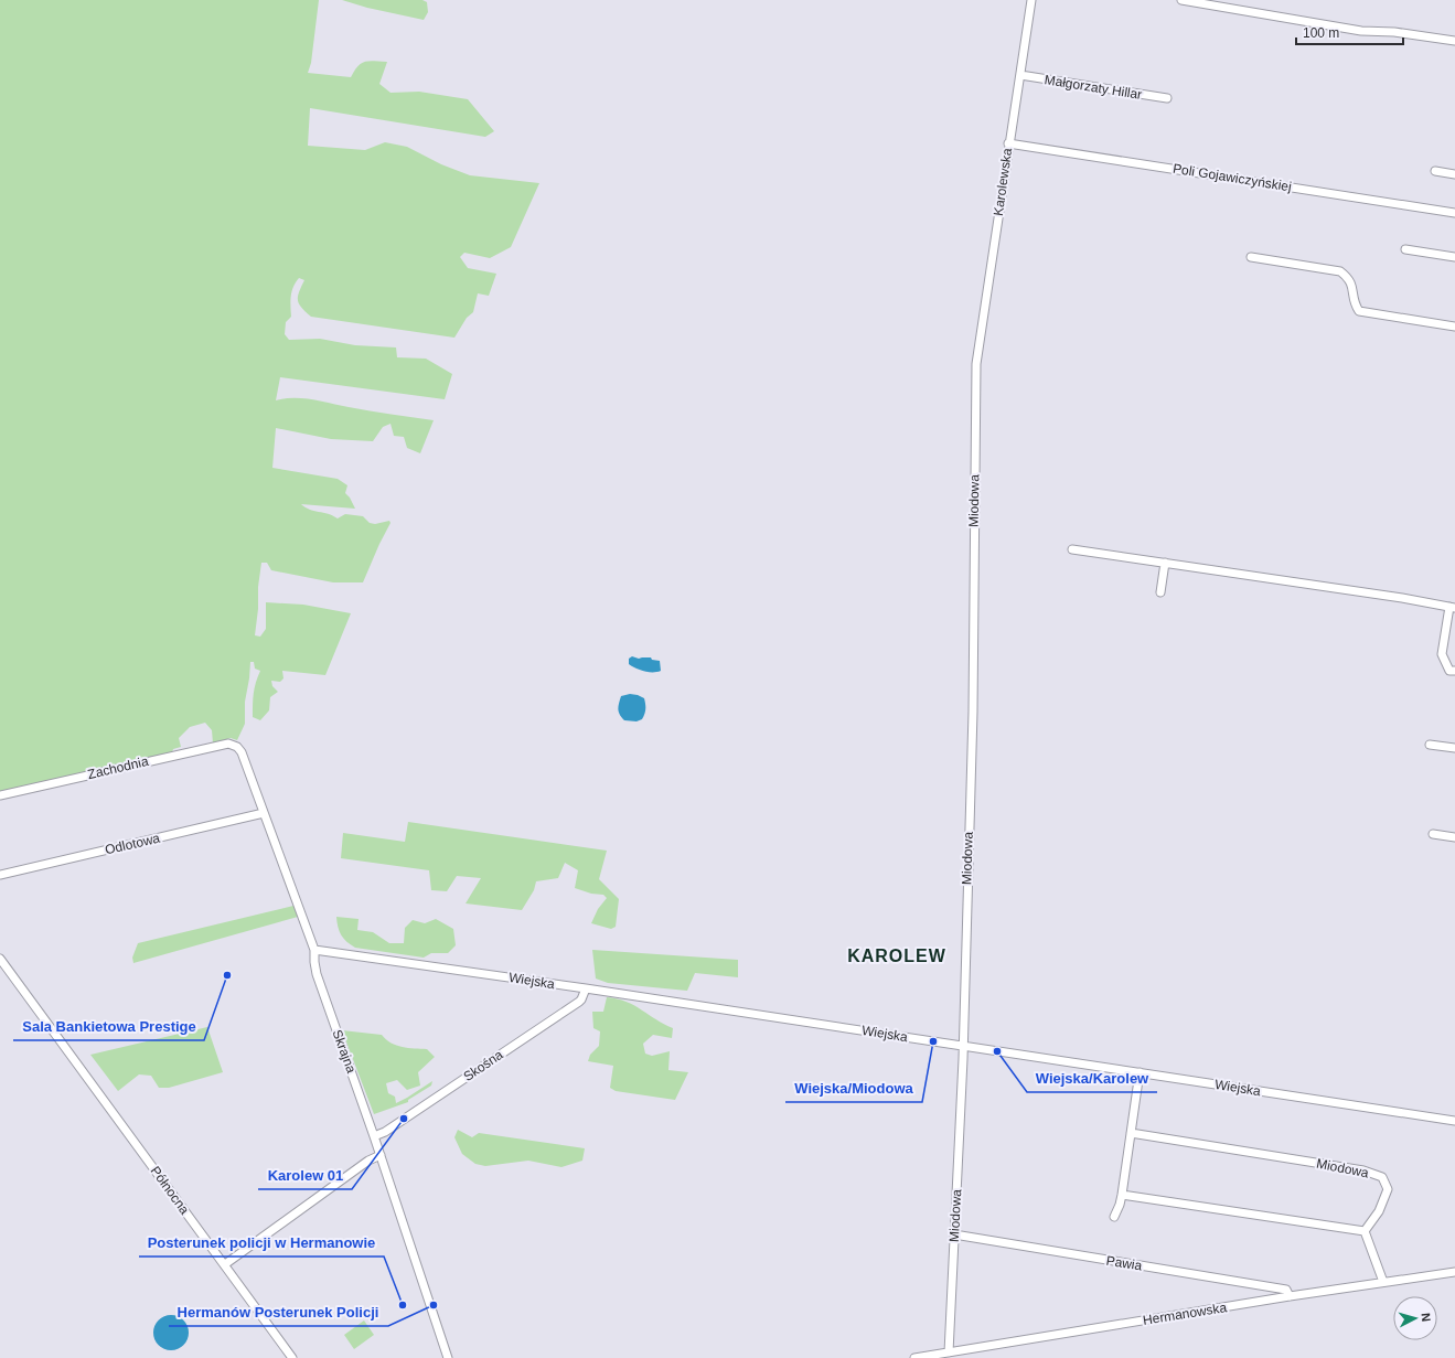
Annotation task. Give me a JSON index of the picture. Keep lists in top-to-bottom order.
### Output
{
  "streets": {
    "street": [
      "Małgorzaty Hillar",
      "Poli Gojawiczyńskiej",
      "Karolewska",
      "Miodowa",
      "Zachodnia",
      "Odlotowa",
      "Wiejska",
      "Skrajna",
      "Skośna",
      "Północna",
      "Pawia",
      "Hermanowska"
    ]
  },
  "crossings": [
    ["Małgorzaty Hillar", "Karolewska"],
    ["Poli Gojawiczyńskiej", "Karolewska"],
    ["Karolewska", "Miodowa"],
    ["Miodowa", "Wiejska"],
    ["Miodowa", "Pawia"],
    ["Miodowa", "Hermanowska"],
    ["Zachodnia", "Skrajna"],
    ["Odlotowa", "Skrajna"],
    ["Wiejska", "Skrajna"],
    ["Wiejska", "Skośna"],
    ["Skrajna", "Skośna"],
    ["Pawia", "Hermanowska"]
  ],
  "districts": ["KAROLEW"],
  "places": [
    "Sala Bankietowa Prestige",
    "Wiejska/Miodowa",
    "Wiejska/Karolew",
    "Karolew 01",
    "Posterunek policji w Hermanowie",
    "Hermanów Posterunek Policji"
  ],
  "scale_bar": "100 m",
  "north": "right"
}
